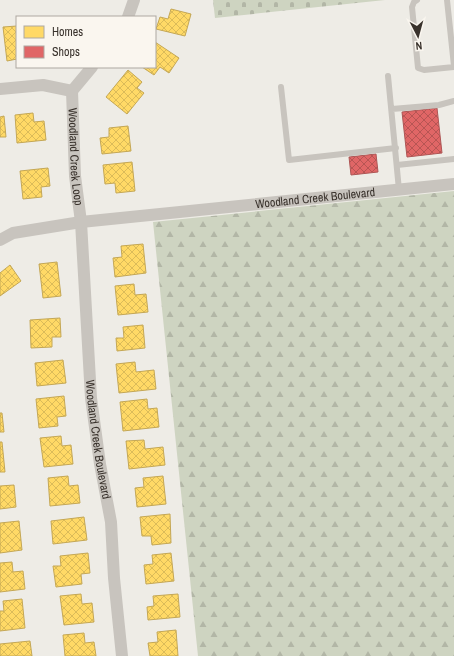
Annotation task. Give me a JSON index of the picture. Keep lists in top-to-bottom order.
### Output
{
  "streets": {
    "street": ["Woodland Creek Loop", "Woodland Creek Boulevard"]
  },
  "crossings": [
    ["Woodland Creek Loop", "Woodland Creek Boulevard"]
  ],
  "legend": ["Homes", "Shops"],
  "north": "bottom"
}
